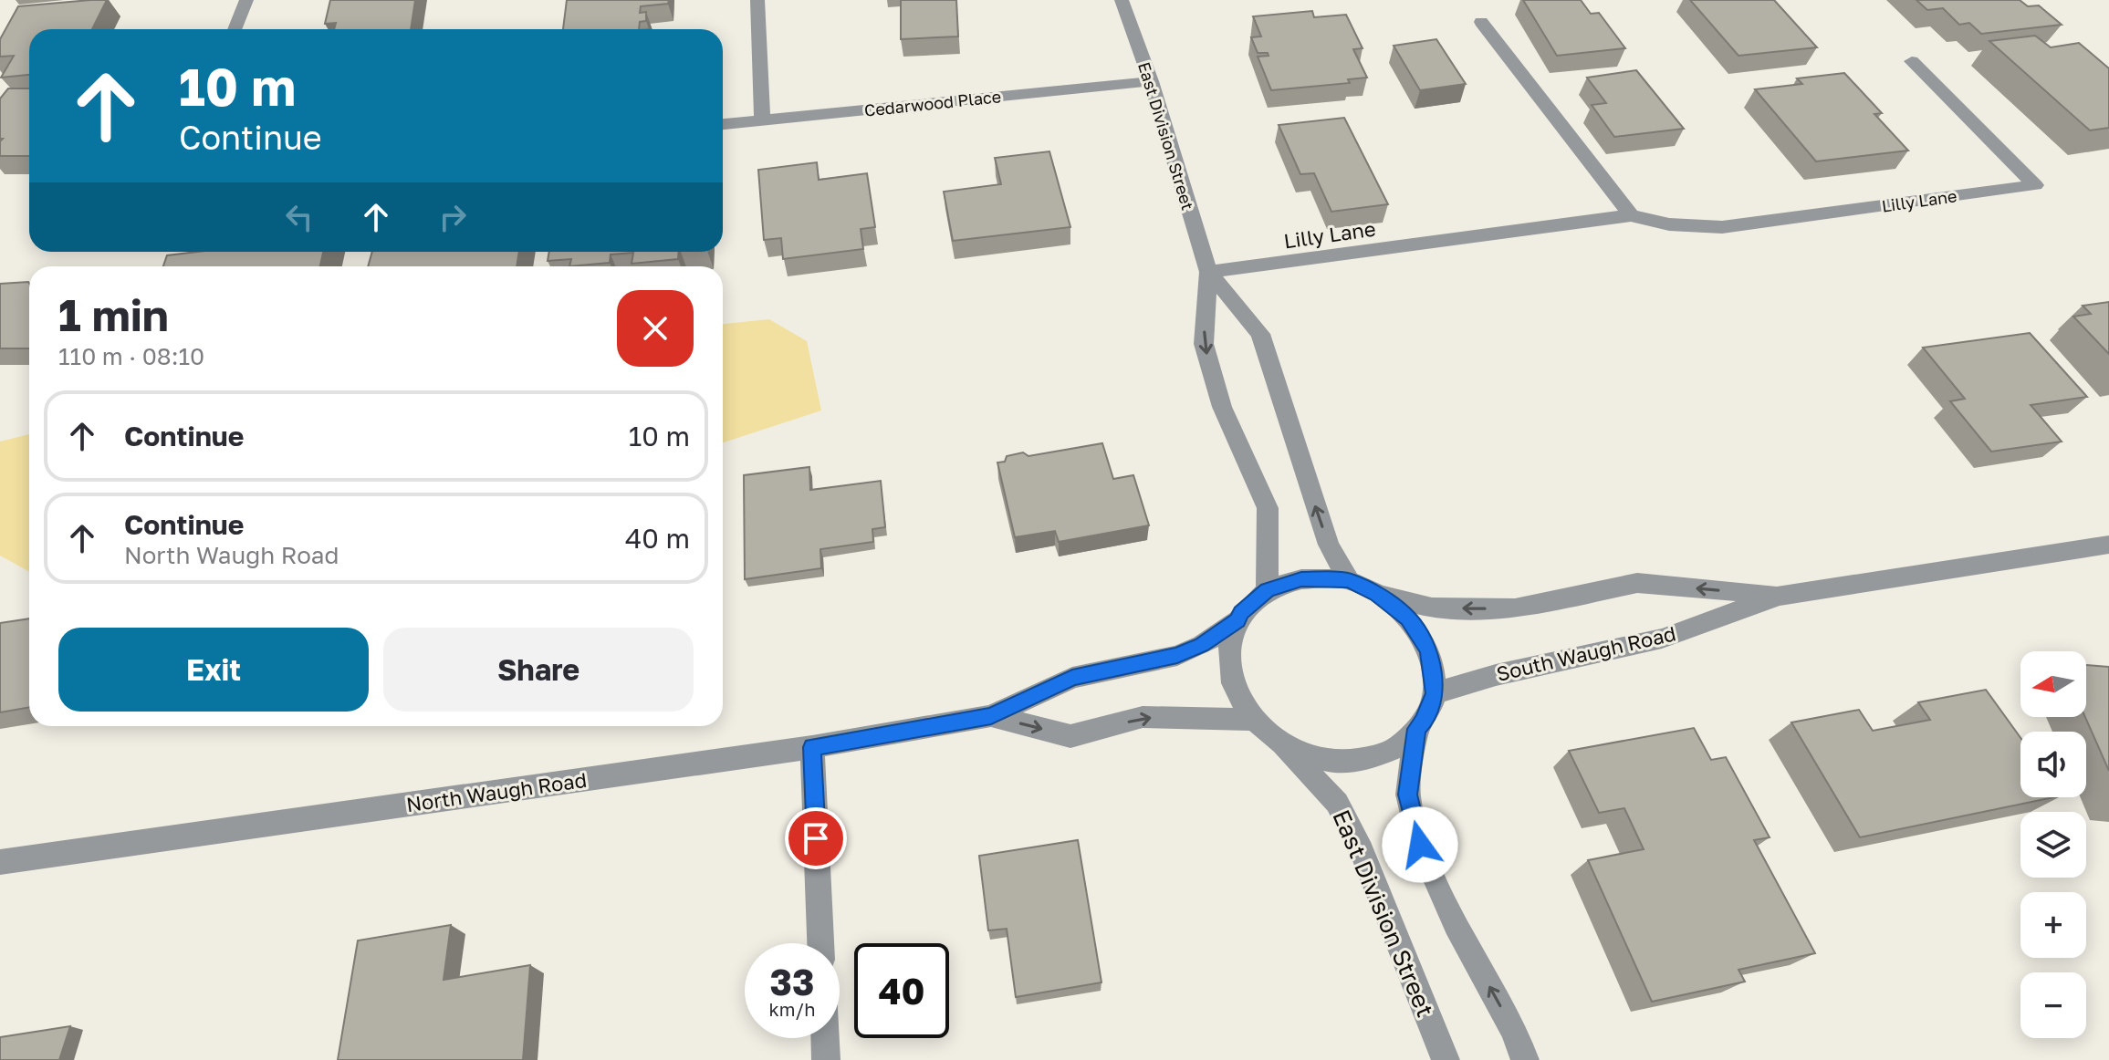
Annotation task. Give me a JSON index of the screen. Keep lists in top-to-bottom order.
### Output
{
  "streets": {
    "street": [
      "Cedarwood Place",
      "East Division Street",
      "Lilly Lane",
      "South Waugh Road",
      "North Waugh Road"
    ]
  },
  "crossings": [
    ["Cedarwood Place", "East Division Street"],
    ["East Division Street", "Lilly Lane"],
    ["East Division Street", "South Waugh Road"],
    ["East Division Street", "North Waugh Road"],
    ["South Waugh Road", "North Waugh Road"]
  ],
  "north": "left",
  "page": {
    "turn": ["10 m", "Continue"],
    "heading": ["1 min", "110 m · 08:10"],
    "list": [
      {
        "name": "Continue",
        "value": "10 m"
      },
      {
        "name": "Continue",
        "note": "North Waugh Road",
        "value": "40 m"
      }
    ],
    "buttons": ["Exit", "Share"],
    "map_buttons": ["+", "−"],
    "speed": "33 km/h",
    "limit": "40"
  }
}
